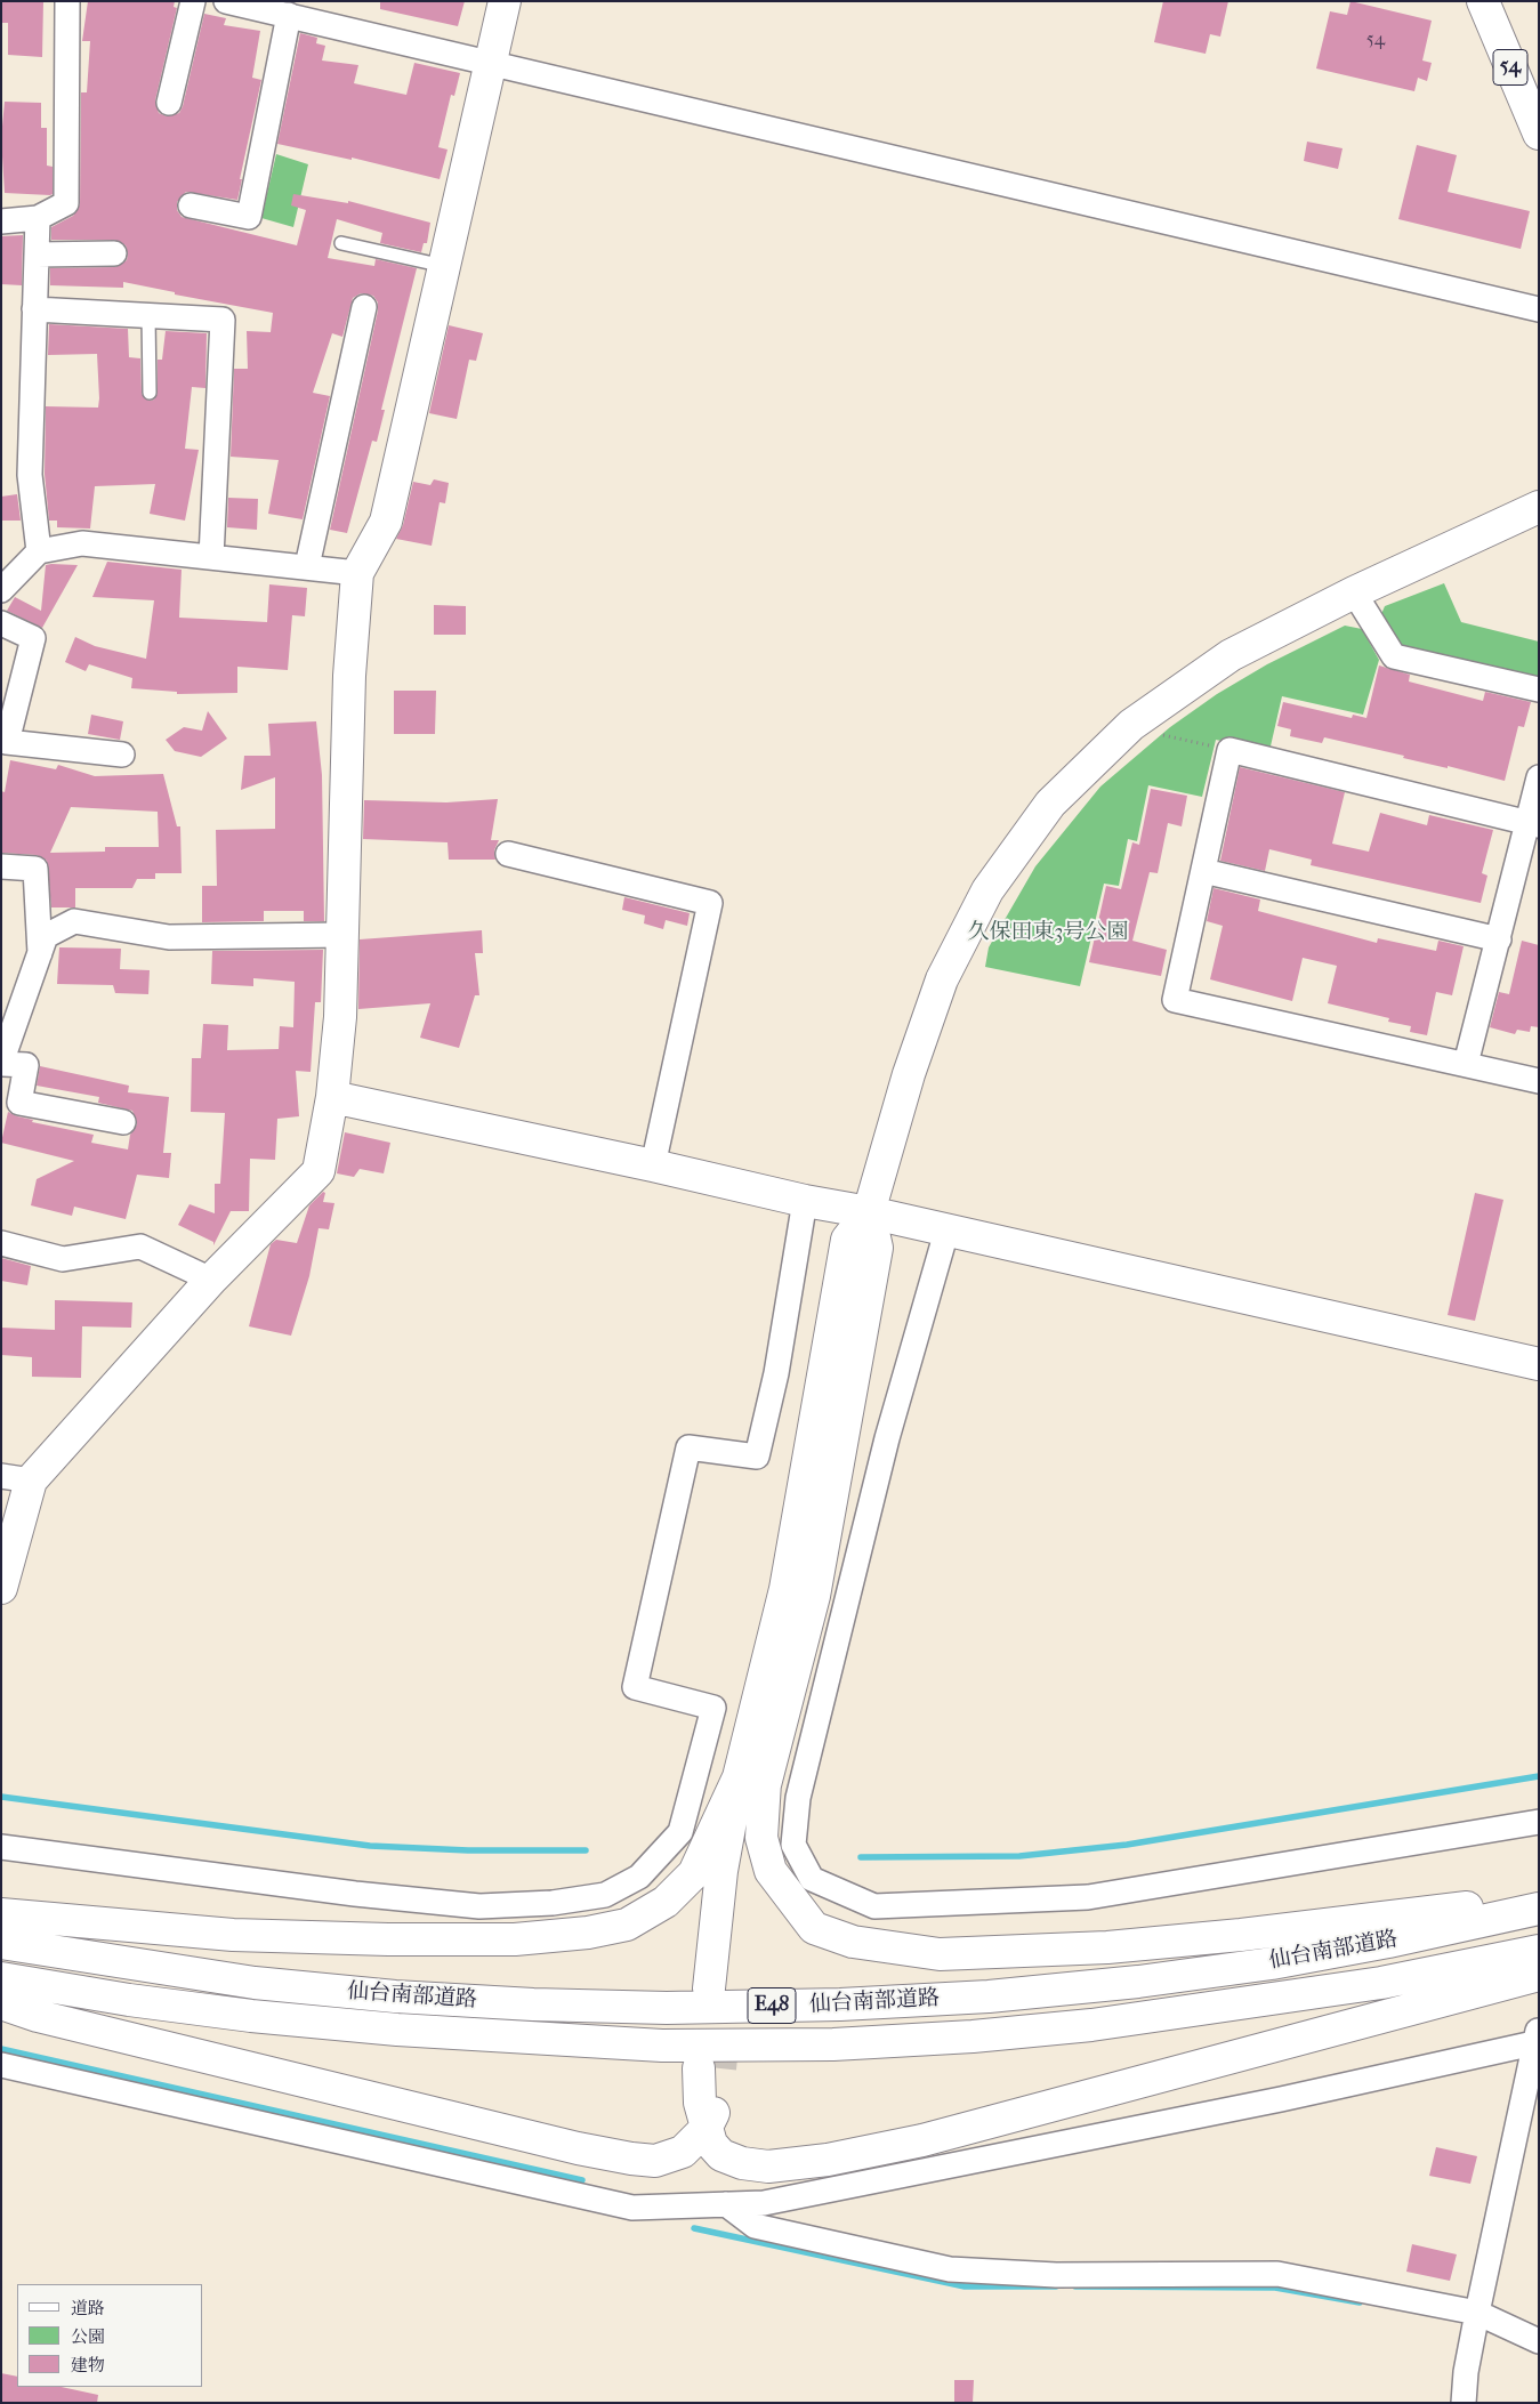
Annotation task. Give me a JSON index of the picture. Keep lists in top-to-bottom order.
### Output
{
  "streets": {
    "main road": ["54", "仙台南部道路", "E48"]
  },
  "parks": ["久保田東3号公園"],
  "house_numbers": ["54"],
  "legend": ["道路", "公園", "建物"]
}
